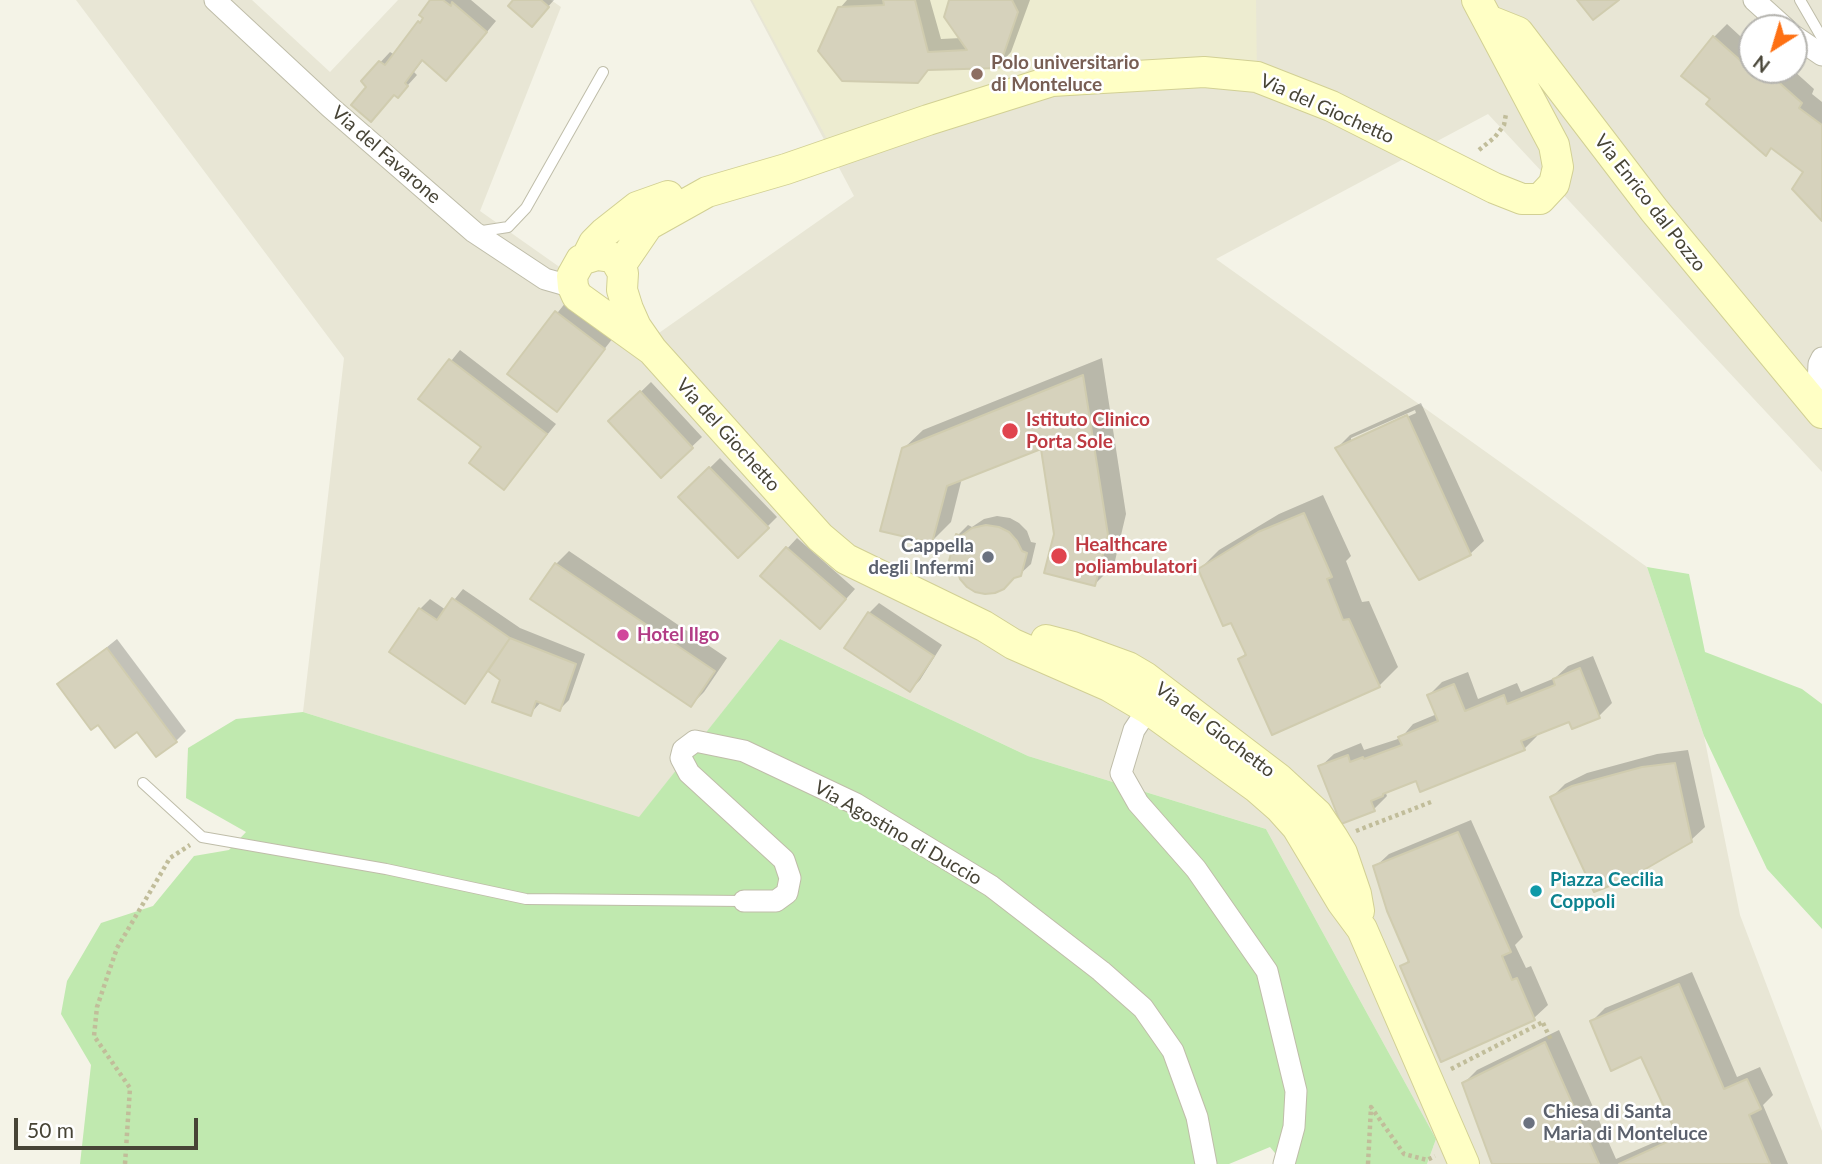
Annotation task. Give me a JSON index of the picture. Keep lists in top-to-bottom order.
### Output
{
  "streets": {
    "street": [
      "Via del Giochetto",
      "Via del Favarone",
      "Via Enrico dal Pozzo",
      "Via Agostino di Duccio"
    ]
  },
  "crossings": [
    ["Via del Giochetto", "Via del Favarone"],
    ["Via del Giochetto", "Via Enrico dal Pozzo"]
  ],
  "places": [
    "Polo universitario di Monteluce",
    "Istituto Clinico Porta Sole",
    "Healthcare poliambulatori",
    "Cappella degli Infermi",
    "Hotel Ilgo",
    "Piazza Cecilia Coppoli",
    "Chiesa di Santa Maria di Monteluce"
  ],
  "scale_bar": "50 m",
  "north": "bottom left"
}
